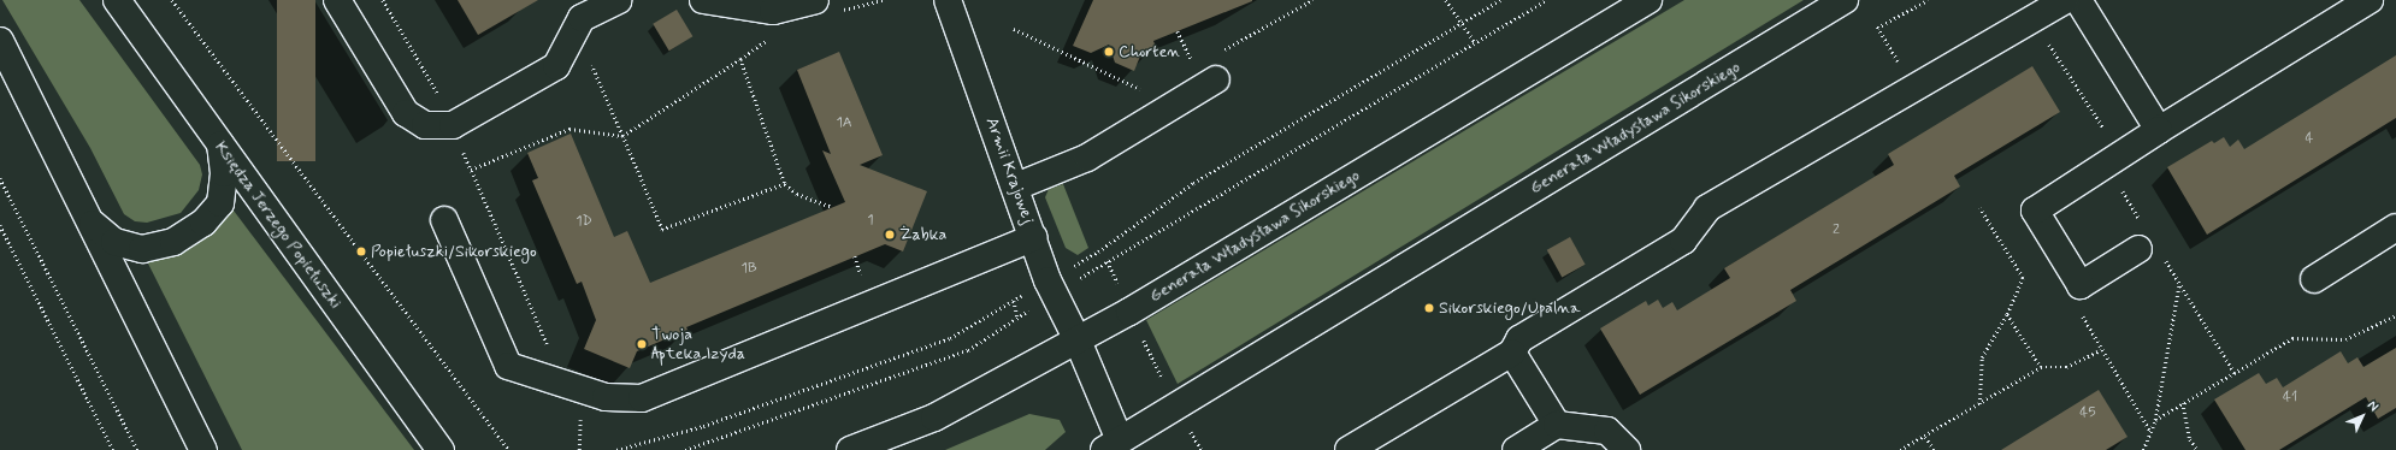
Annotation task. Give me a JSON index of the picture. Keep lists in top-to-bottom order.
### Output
{
  "streets": {
    "main road": ["Generała Władysława Sikorskiego", "Armii Krajowej", "Księdza Jerzego Popiełuszki"]
  },
  "crossings": [
    ["Generała Władysława Sikorskiego", "Armii Krajowej"]
  ],
  "places": [
    "Chorten",
    "Żabka",
    "Popiełuszki/Sikorskiego",
    "Sikorskiego/Upalna",
    "Twoja Apteka Izyda"
  ],
  "house_numbers": [
    "1A",
    "4",
    "1",
    "1D",
    "2",
    "1B",
    "41",
    "45"
  ],
  "north": "top right"
}
